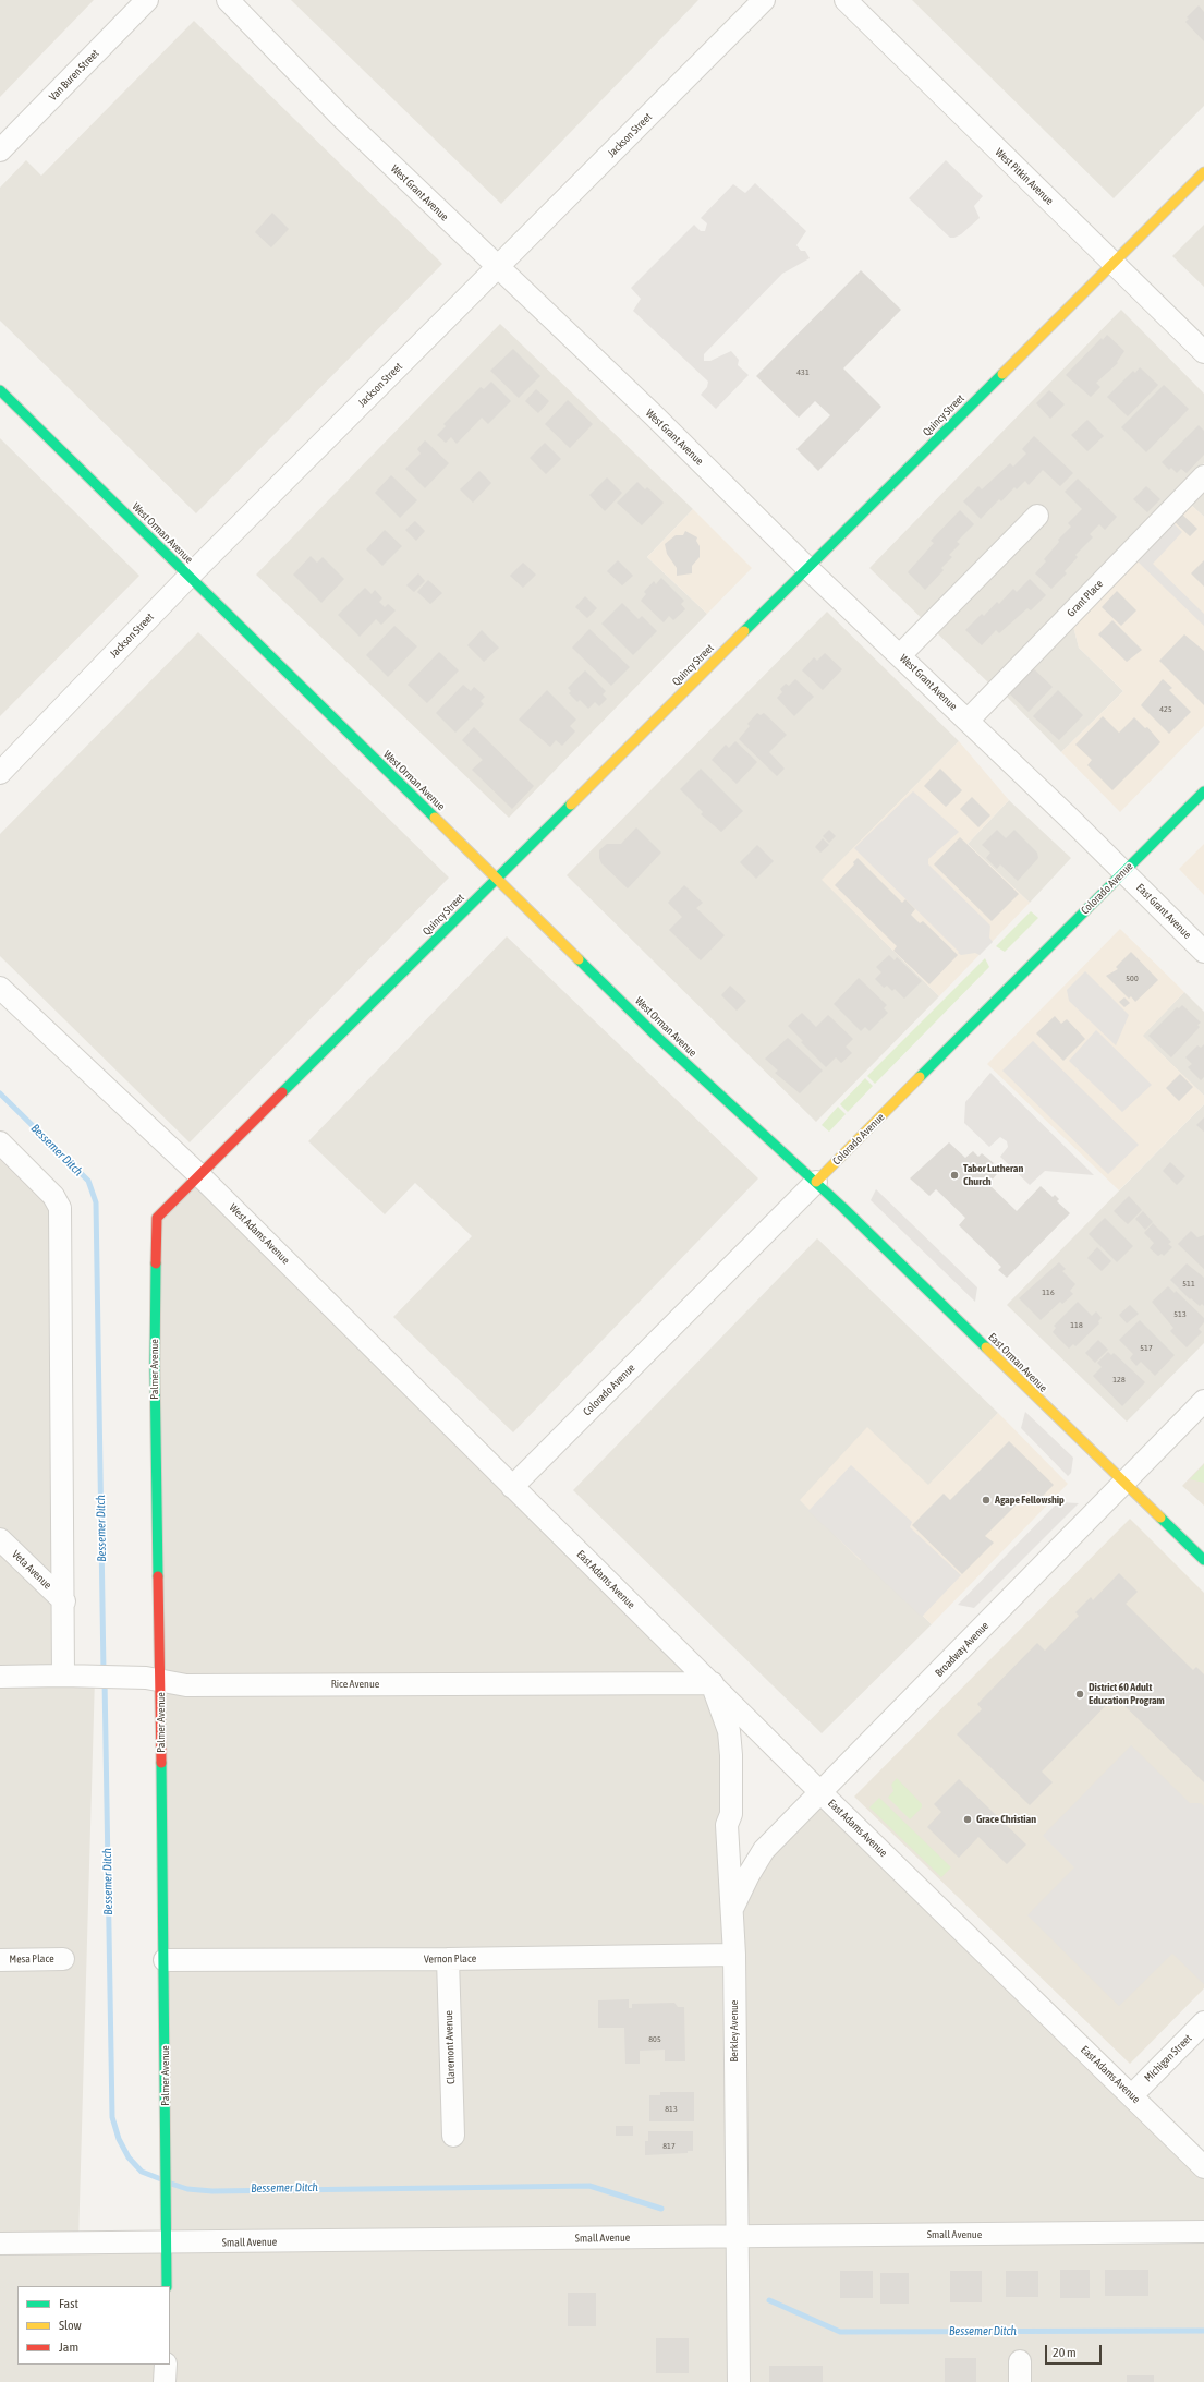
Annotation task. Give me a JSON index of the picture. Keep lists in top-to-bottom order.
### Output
{
  "streets": {
    "street": [
      "Van Buren Street",
      "Jackson Street",
      "West Pitkin Avenue",
      "West Grant Avenue",
      "Quincy Street",
      "West Orman Avenue",
      "Grant Place",
      "Colorado Avenue",
      "East Grant Avenue",
      "West Adams Avenue",
      "East Orman Avenue",
      "Palmer Avenue",
      "Veta Avenue",
      "East Adams Avenue",
      "Broadway Avenue",
      "Rice Avenue",
      "Mesa Place",
      "Vernon Place",
      "Berkley Avenue",
      "Claremont Avenue",
      "Michigan Street",
      "Small Avenue"
    ]
  },
  "crossings": [
    ["Jackson Street", "West Grant Avenue"],
    ["Jackson Street", "West Orman Avenue"],
    ["West Pitkin Avenue", "Quincy Street"],
    ["West Grant Avenue", "Quincy Street"],
    ["West Grant Avenue", "Grant Place"],
    ["West Grant Avenue", "Colorado Avenue"],
    ["West Grant Avenue", "East Grant Avenue"],
    ["Quincy Street", "West Orman Avenue"],
    ["Quincy Street", "West Adams Avenue"],
    ["Quincy Street", "Palmer Avenue"],
    ["West Orman Avenue", "Colorado Avenue"],
    ["West Orman Avenue", "East Orman Avenue"],
    ["Colorado Avenue", "East Grant Avenue"],
    ["Colorado Avenue", "West Adams Avenue"],
    ["Colorado Avenue", "East Orman Avenue"],
    ["Colorado Avenue", "East Adams Avenue"],
    ["West Adams Avenue", "Palmer Avenue"],
    ["West Adams Avenue", "East Adams Avenue"],
    ["East Orman Avenue", "Broadway Avenue"],
    ["Palmer Avenue", "Rice Avenue"],
    ["Palmer Avenue", "Vernon Place"],
    ["Palmer Avenue", "Small Avenue"],
    ["East Adams Avenue", "Broadway Avenue"],
    ["East Adams Avenue", "Rice Avenue"],
    ["East Adams Avenue", "Berkley Avenue"],
    ["East Adams Avenue", "Michigan Street"],
    ["Broadway Avenue", "Berkley Avenue"],
    ["Rice Avenue", "Berkley Avenue"],
    ["Vernon Place", "Berkley Avenue"],
    ["Vernon Place", "Claremont Avenue"],
    ["Berkley Avenue", "Small Avenue"]
  ],
  "water": ["Bessemer Ditch"],
  "places": [
    "Tabor Lutheran Church",
    "Agape Fellowship",
    "District 60 Adult Education Program",
    "Grace Christian"
  ],
  "house_numbers": [
    "431",
    "425",
    "500",
    "511",
    "116",
    "513",
    "118",
    "517",
    "128",
    "805",
    "813",
    "817"
  ],
  "legend": ["Fast", "Slow", "Jam"],
  "scale_bar": "20 m"
}
